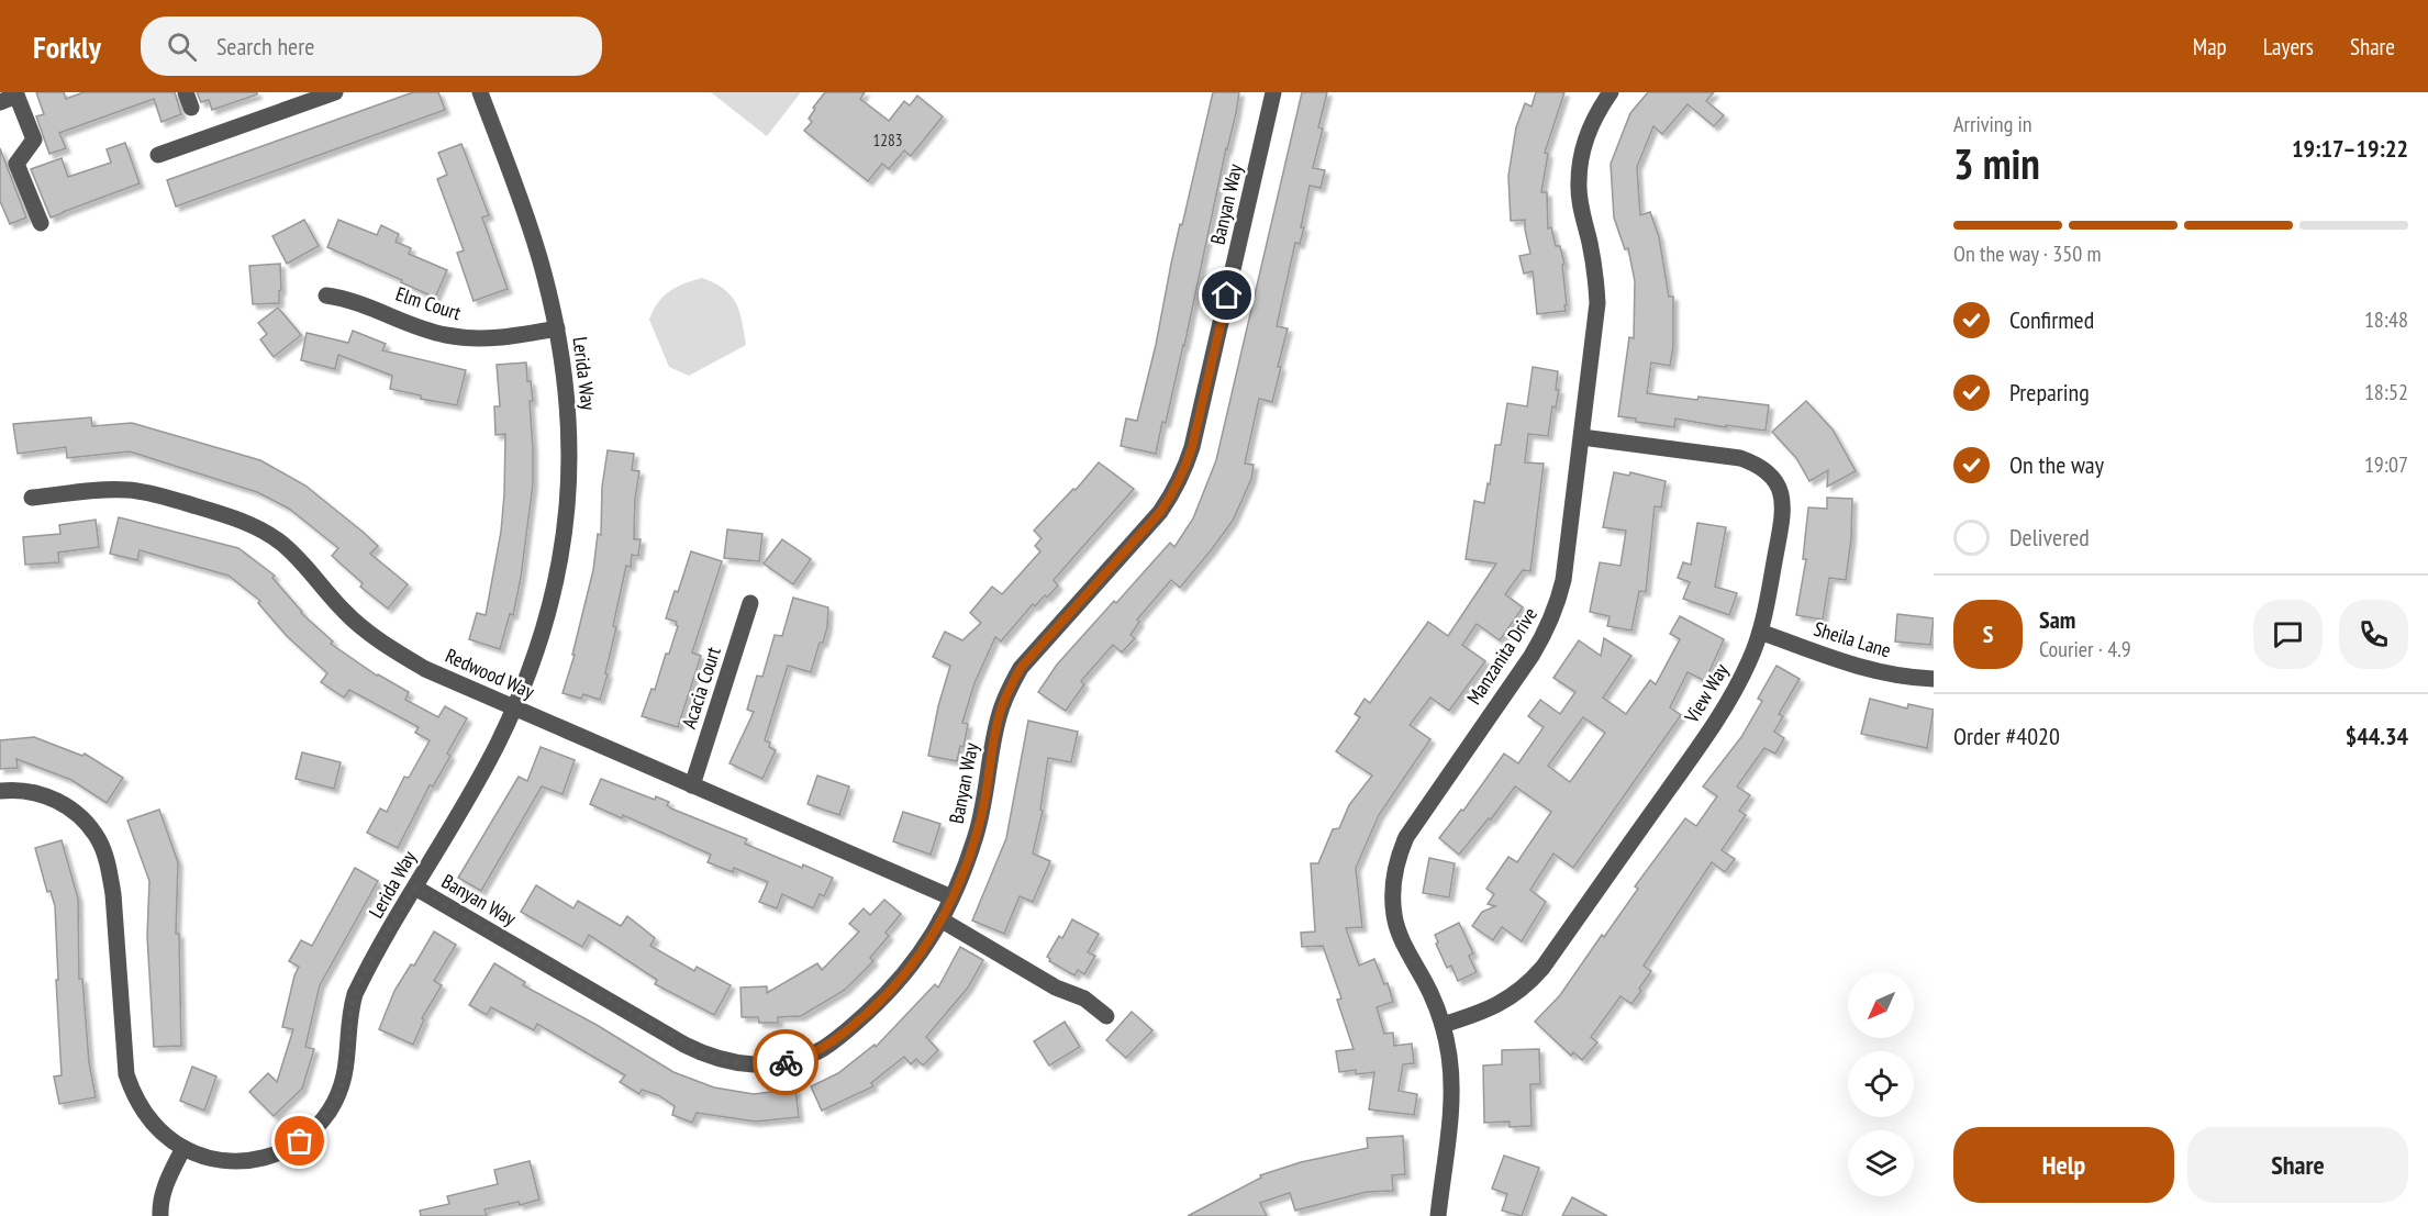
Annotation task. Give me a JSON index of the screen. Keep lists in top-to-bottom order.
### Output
{
  "streets": {
    "street": [
      "Banyan Way",
      "Elm Court",
      "Lerida Way",
      "Sheila Lane",
      "Manzanita Drive",
      "Redwood Way",
      "Acacia Court",
      "View Way"
    ]
  },
  "crossings": [
    ["Banyan Way", "Lerida Way"],
    ["Banyan Way", "Redwood Way"],
    ["Elm Court", "Lerida Way"],
    ["Lerida Way", "Redwood Way"],
    ["Sheila Lane", "View Way"],
    ["Manzanita Drive", "View Way"],
    ["Redwood Way", "Acacia Court"]
  ],
  "house_numbers": ["1283"],
  "north": "bottom left",
  "page": {
    "header": "Forkly",
    "search": "Search here",
    "nav": ["Map", "Layers", "Share"],
    "heading": ["3 min", "Arriving in", "19:17–19:22"],
    "panel": [
      "Sam",
      "Courier · 4.9",
      "Order #4020",
      "$44.34"
    ],
    "bar": "On the way · 350 m",
    "list": [
      ["Confirmed", "18:48"],
      ["Preparing", "18:52"],
      ["On the way", "19:07"],
      "Delivered"
    ],
    "round": "S",
    "buttons": ["Help", "Share"]
  }
}
